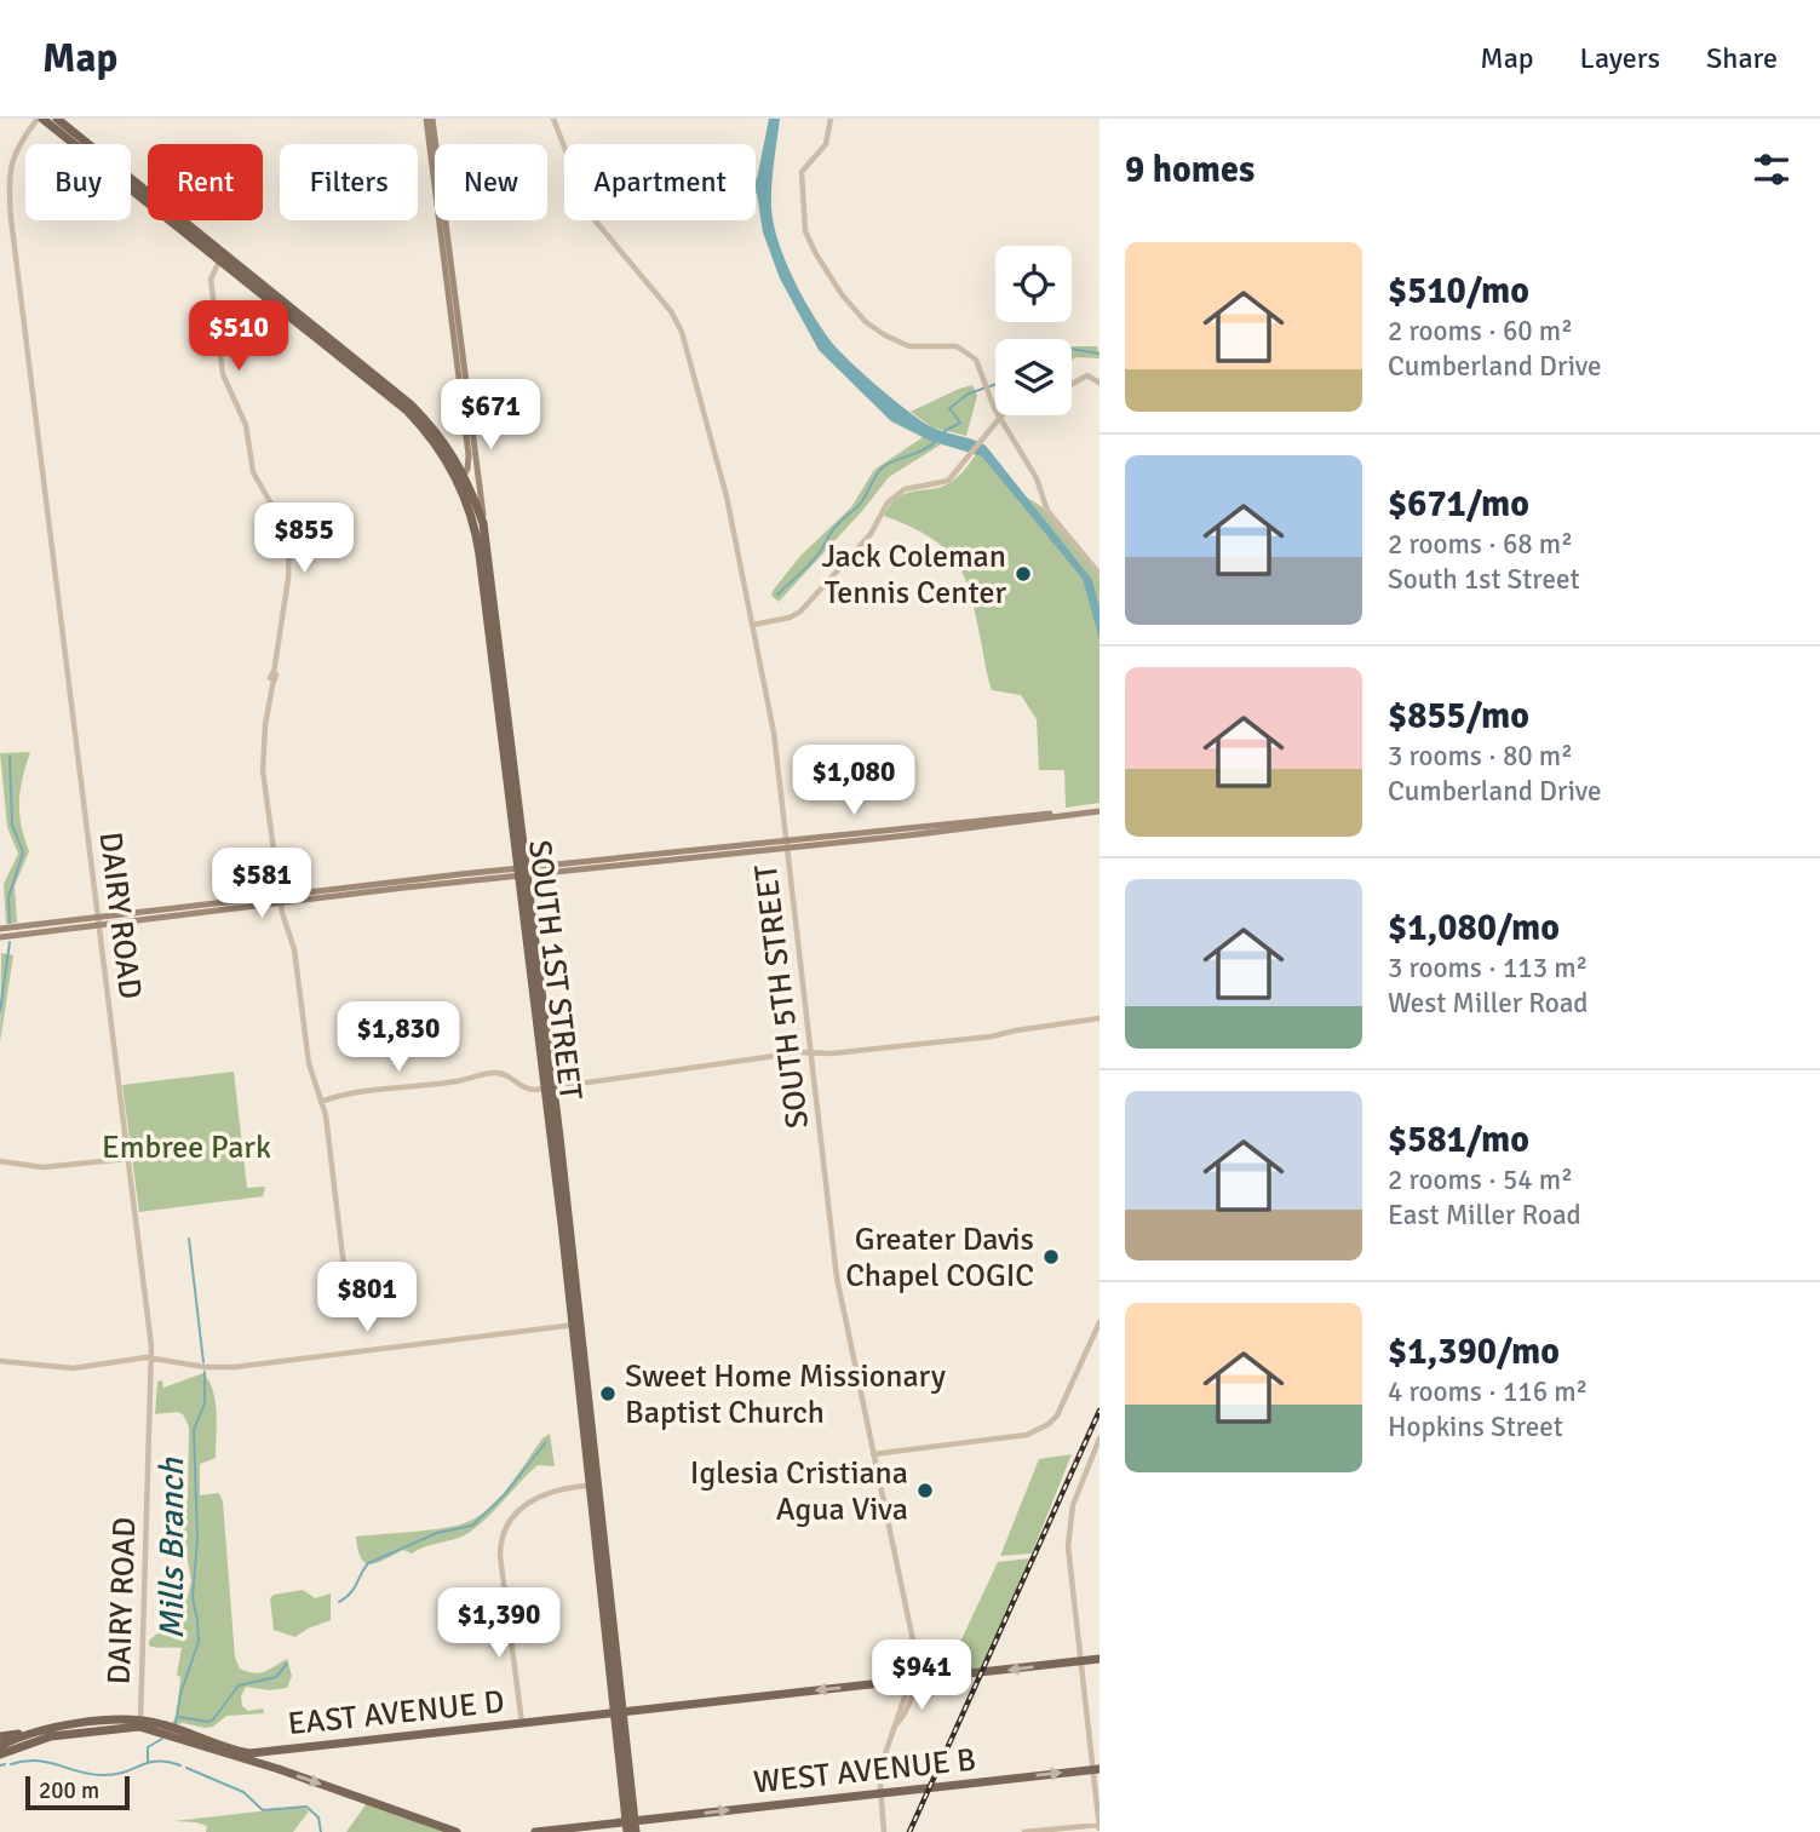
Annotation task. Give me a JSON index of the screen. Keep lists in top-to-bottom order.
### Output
{
  "streets": {
    "main road": ["SOUTH 1ST STREET", "EAST AVENUE D", "WEST AVENUE B"],
    "street": ["DAIRY ROAD", "SOUTH 5TH STREET"]
  },
  "crossings": [
    ["SOUTH 1ST STREET", "EAST AVENUE D"],
    ["SOUTH 1ST STREET", "WEST AVENUE B"],
    ["SOUTH 5TH STREET", "EAST AVENUE D"],
    ["SOUTH 5TH STREET", "WEST AVENUE B"]
  ],
  "one_way": ["EAST AVENUE D", "WEST AVENUE B"],
  "water": ["Mills Branch"],
  "parks": ["Embree Park"],
  "places": [
    "Jack Coleman Tennis Center",
    "Greater Davis Chapel COGIC",
    "Sweet Home Missionary Baptist Church",
    "Iglesia Cristiana Agua Viva"
  ],
  "scale_bar": "200 m",
  "page": {
    "header": "Map",
    "nav": ["Map", "Layers", "Share"],
    "heading": "9 homes",
    "chip": [
      "Buy",
      "Rent",
      "Filters",
      "New",
      "Apartment"
    ],
    "list": [
      {
        "name": "$510/mo",
        "note": "2 rooms · 60 m² · Cumberland Drive"
      },
      {
        "name": "$671/mo",
        "note": "2 rooms · 68 m² · South 1st Street"
      },
      {
        "name": "$855/mo",
        "note": "3 rooms · 80 m² · Cumberland Drive"
      },
      {
        "name": "$1,080/mo",
        "note": "3 rooms · 113 m² · West Miller Road"
      },
      {
        "name": "$581/mo",
        "note": "2 rooms · 54 m² · East Miller Road"
      },
      {
        "name": "$1,390/mo",
        "note": "4 rooms · 116 m² · Hopkins Street"
      }
    ],
    "price": [
      "$510",
      "$671",
      "$855",
      "$1,080",
      "$581",
      "$1,830",
      "$801",
      "$1,390",
      "$941"
    ],
    "scale": "200 m"
  }
}
